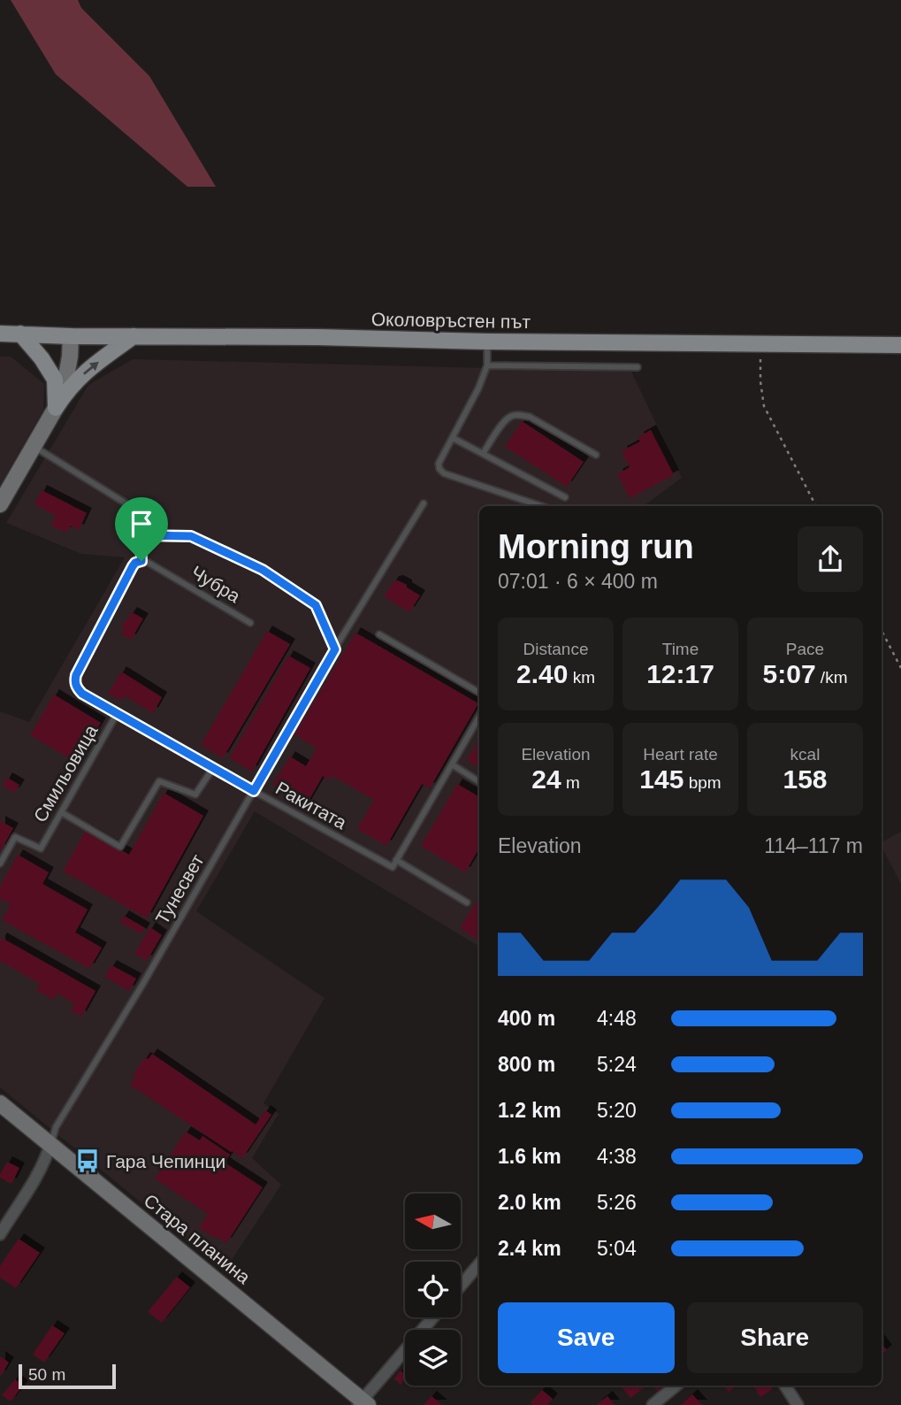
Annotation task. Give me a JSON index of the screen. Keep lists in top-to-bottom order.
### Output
{
  "streets": {
    "main road": ["Околовръстен път"],
    "street": ["Стара планина"],
    "lane": [
      "Чубра",
      "Смильовица",
      "Ракитата",
      "Тунесвет"
    ]
  },
  "crossings": [
    ["Чубра", "Ракитата"],
    ["Смильовица", "Ракитата"],
    ["Ракитата", "Тунесвет"],
    ["Тунесвет", "Стара планина"]
  ],
  "places": {
    "bus stop": ["Гара Чепинци"]
  },
  "scale_bar": "50 m",
  "north": "left",
  "page": {
    "heading": ["Morning run", "07:01 · 6 × 400 m"],
    "stats": [
      ["Distance", "2.40 km"],
      ["Time", "12:17"],
      ["Pace", "5:07 /km"],
      ["Elevation", "24 m"],
      ["Heart rate", "145 bpm"],
      ["kcal", "158"]
    ],
    "chart": ["Elevation", "114–117 m"],
    "list": [
      {
        "name": "400 m",
        "note": "4:48"
      },
      {
        "name": "800 m",
        "note": "5:24"
      },
      {
        "name": "1.2 km",
        "note": "5:20"
      },
      {
        "name": "1.6 km",
        "note": "4:38"
      },
      {
        "name": "2.0 km",
        "note": "5:26"
      },
      {
        "name": "2.4 km",
        "note": "5:04"
      }
    ],
    "buttons": ["Save", "Share"],
    "scale": "50 m"
  }
}
